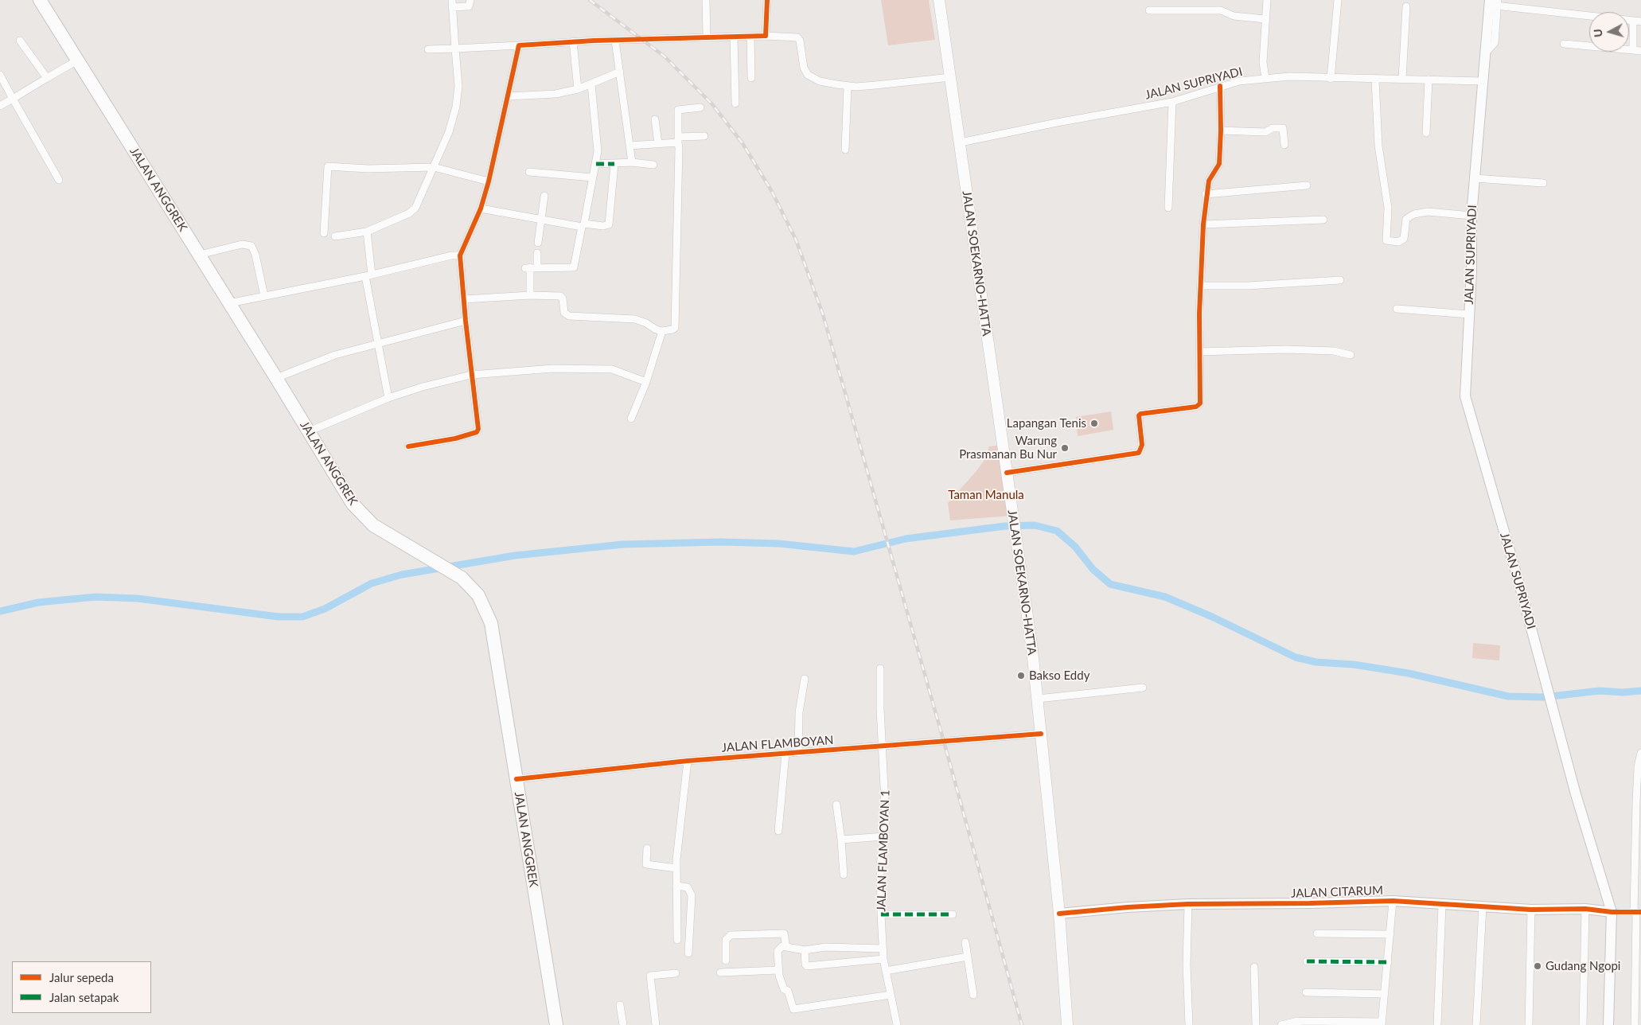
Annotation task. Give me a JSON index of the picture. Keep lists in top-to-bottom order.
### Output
{
  "streets": {
    "highway": ["JALAN ANGGREK"],
    "main road": ["JALAN SUPRIYADI", "JALAN SOEKARNO-HATTA", "JALAN CITARUM"],
    "street": ["JALAN FLAMBOYAN", "JALAN FLAMBOYAN 1"]
  },
  "crossings": [
    ["JALAN SUPRIYADI", "JALAN SOEKARNO-HATTA"],
    ["JALAN SUPRIYADI", "JALAN CITARUM"],
    ["JALAN ANGGREK", "JALAN FLAMBOYAN"],
    ["JALAN SOEKARNO-HATTA", "JALAN FLAMBOYAN"],
    ["JALAN SOEKARNO-HATTA", "JALAN CITARUM"],
    ["JALAN FLAMBOYAN", "JALAN FLAMBOYAN 1"]
  ],
  "parks": ["Taman Manula"],
  "places": [
    "Lapangan Tenis",
    "Warung Prasmanan Bu Nur",
    "Bakso Eddy",
    "Gudang Ngopi"
  ],
  "legend": ["Jalur sepeda", "Jalan setapak"],
  "north": "left"
}
